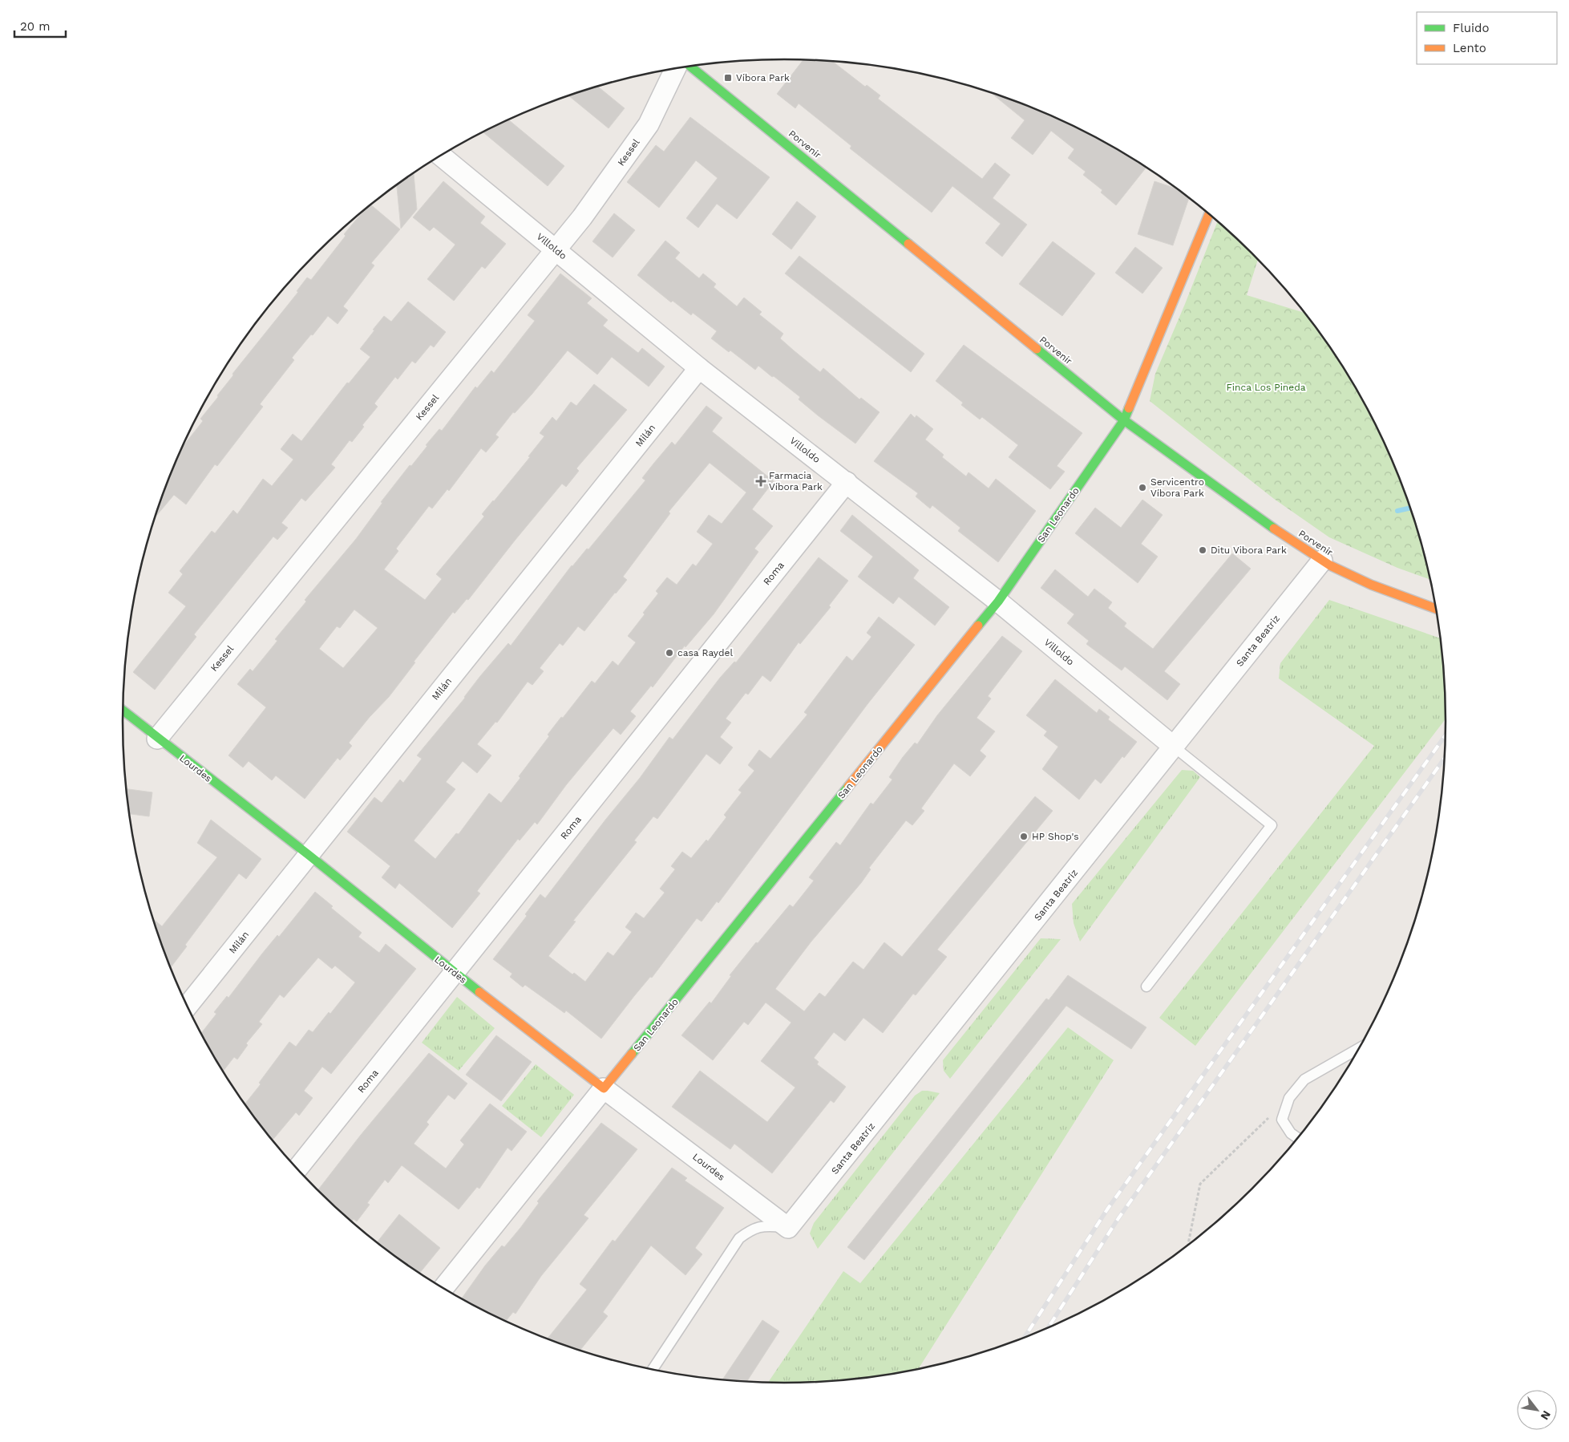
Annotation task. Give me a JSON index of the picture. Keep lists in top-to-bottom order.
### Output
{
  "streets": {
    "street": [
      "Porvenir",
      "Kessel",
      "Villoldo",
      "Milán",
      "San Leonardo",
      "Roma",
      "Santa Beatriz",
      "Lourdes"
    ]
  },
  "crossings": [
    ["Porvenir", "San Leonardo"],
    ["Porvenir", "Santa Beatriz"],
    ["Kessel", "Villoldo"],
    ["Kessel", "Lourdes"],
    ["Villoldo", "Milán"],
    ["Villoldo", "San Leonardo"],
    ["Villoldo", "Roma"],
    ["Villoldo", "Santa Beatriz"],
    ["Milán", "Lourdes"],
    ["San Leonardo", "Lourdes"],
    ["Roma", "Lourdes"],
    ["Santa Beatriz", "Lourdes"]
  ],
  "parks": ["Finca Los Pineda"],
  "places": {
    "transit": ["Víbora Park"],
    "health": ["Farmacia Víbora Park"],
    "other": [
      "Servicentro Víbora Park",
      "Ditu Vibora Park",
      "casa Raydel",
      "HP Shop's"
    ]
  },
  "legend": ["Fluido", "Lento"],
  "scale_bar": "20 m",
  "north": "bottom right"
}
